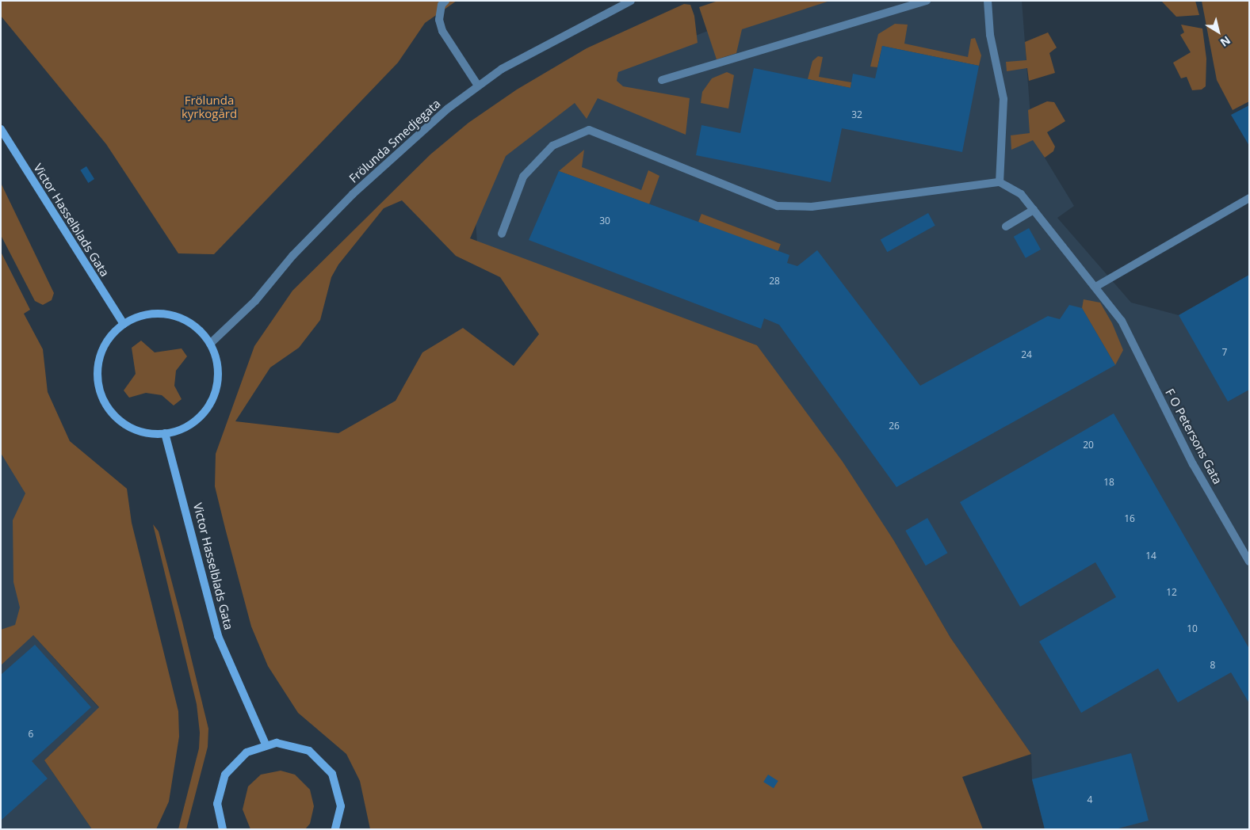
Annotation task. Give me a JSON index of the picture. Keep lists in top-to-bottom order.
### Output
{
  "streets": {
    "street": ["Frölunda Smedjegata", "Victor Hasselblads Gata", "F O Petersons Gata"]
  },
  "crossings": [
    ["Frölunda Smedjegata", "Victor Hasselblads Gata"]
  ],
  "parks": ["Frölunda kyrkogård"],
  "house_numbers": [
    "32",
    "30",
    "28",
    "7",
    "24",
    "26",
    "20",
    "18",
    "16",
    "14",
    "12",
    "10",
    "8",
    "6",
    "4"
  ],
  "north": "bottom right"
}
